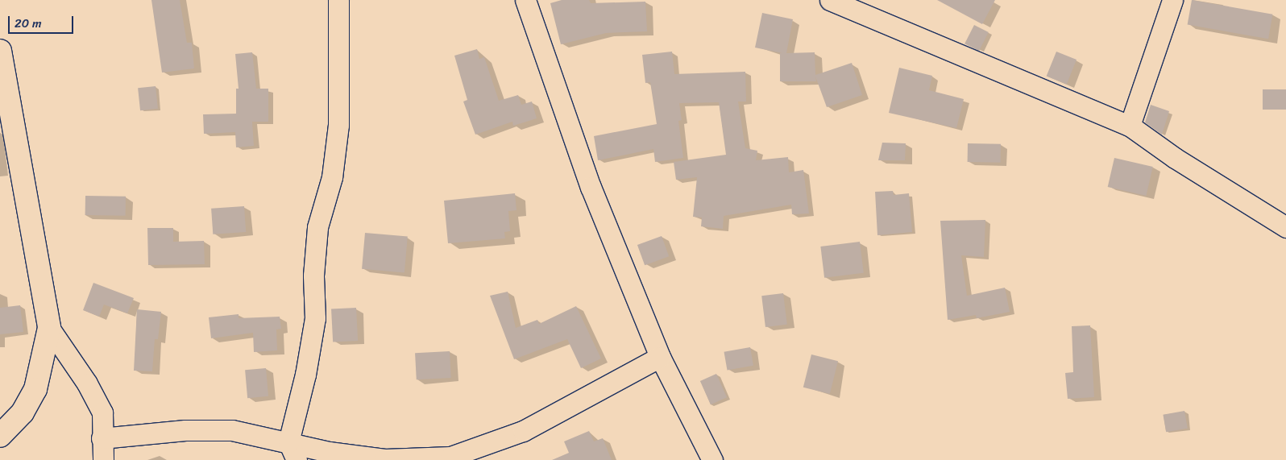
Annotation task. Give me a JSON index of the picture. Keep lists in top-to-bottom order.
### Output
{
  "scale_bar": "20 m"
}
